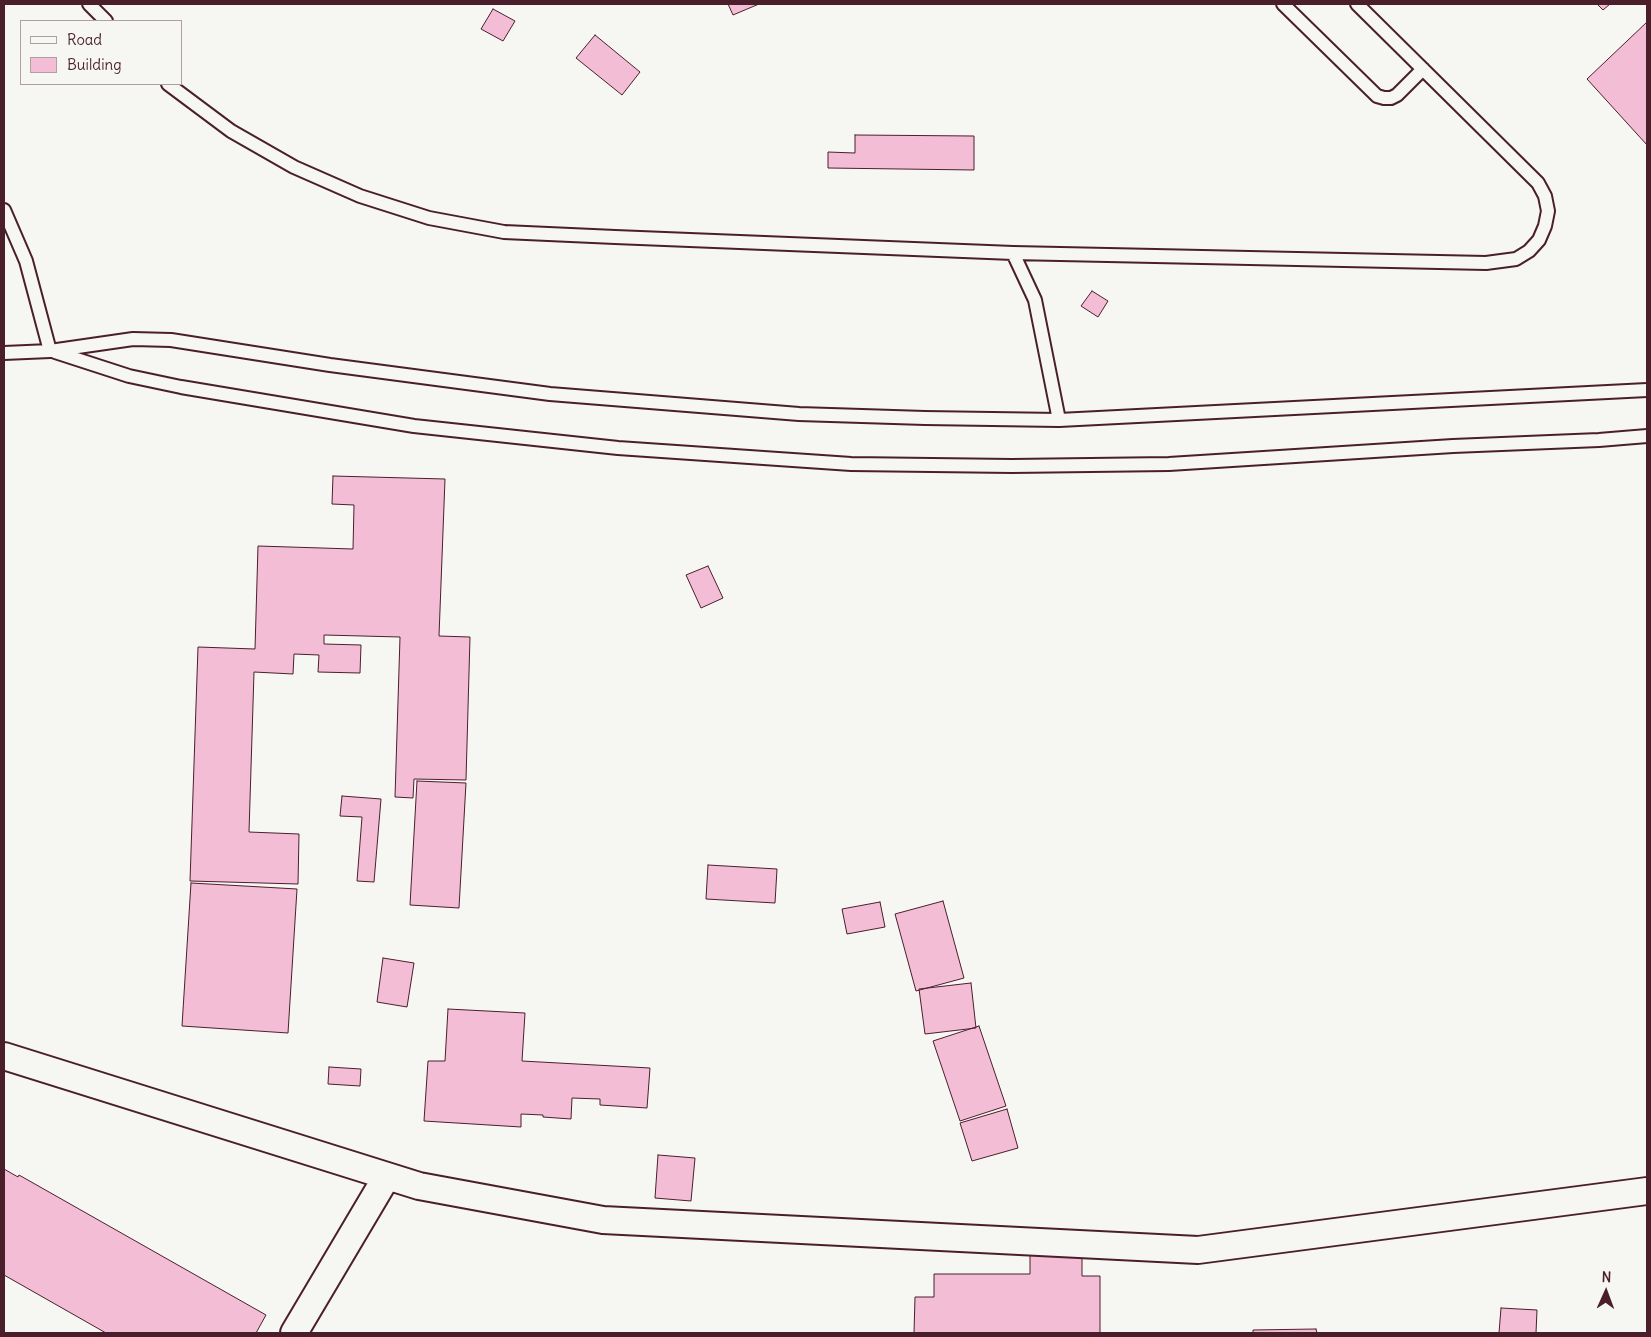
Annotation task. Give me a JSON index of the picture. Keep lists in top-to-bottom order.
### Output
{
  "legend": ["Road", "Building"],
  "north": "top"
}
